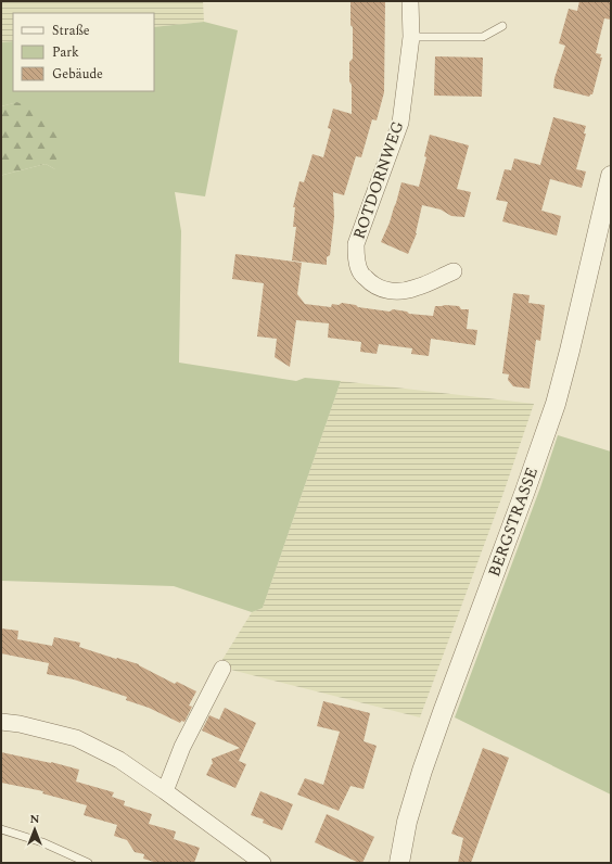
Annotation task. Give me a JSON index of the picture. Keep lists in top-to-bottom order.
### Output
{
  "streets": {
    "street": ["ROTDORNWEG", "BERGSTRASSE"]
  },
  "legend": ["Straße", "Park", "Gebäude"],
  "north": "top"
}
